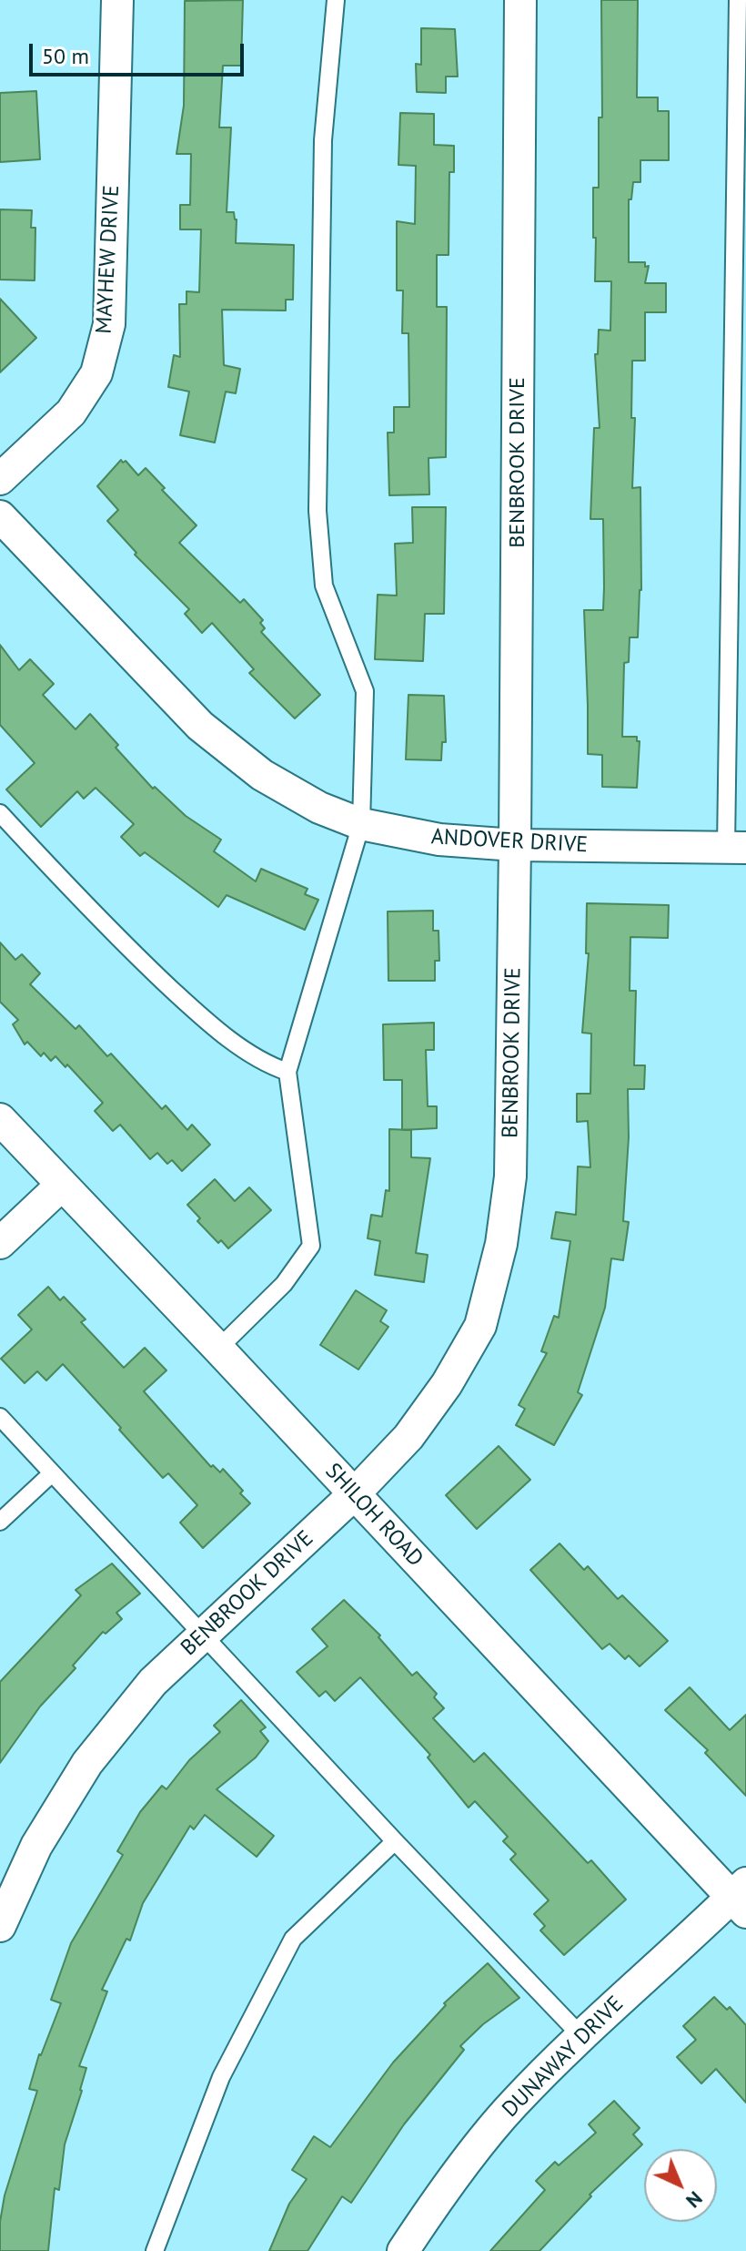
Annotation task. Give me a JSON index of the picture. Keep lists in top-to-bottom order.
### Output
{
  "streets": {
    "street": [
      "MAYHEW DRIVE",
      "BENBROOK DRIVE",
      "ANDOVER DRIVE",
      "SHILOH ROAD",
      "DUNAWAY DRIVE"
    ]
  },
  "crossings": [
    ["BENBROOK DRIVE", "ANDOVER DRIVE"],
    ["BENBROOK DRIVE", "SHILOH ROAD"],
    ["SHILOH ROAD", "DUNAWAY DRIVE"]
  ],
  "scale_bar": "50 m",
  "north": "bottom right"
}
